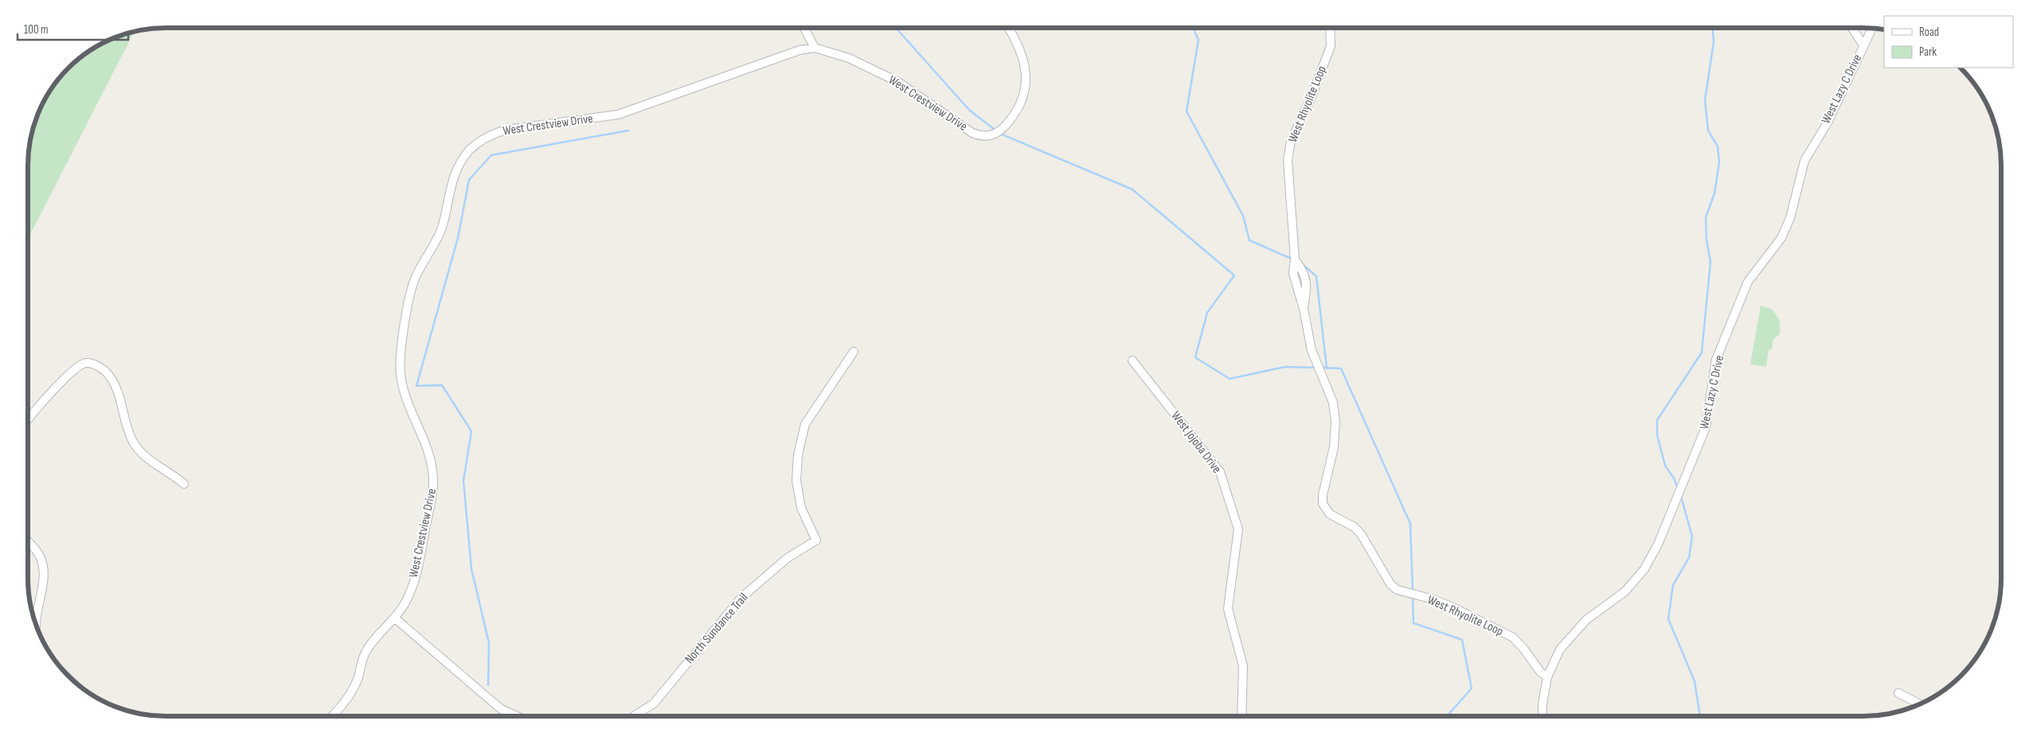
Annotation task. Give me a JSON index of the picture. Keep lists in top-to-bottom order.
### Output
{
  "streets": {
    "street": [
      "West Lazy C Drive",
      "West Crestview Drive",
      "West Rhyolite Loop",
      "West Jojoba Drive",
      "North Sundance Trail"
    ]
  },
  "crossings": [
    ["West Lazy C Drive", "West Rhyolite Loop"]
  ],
  "legend": ["Road", "Park"],
  "scale_bar": "100 m"
}
